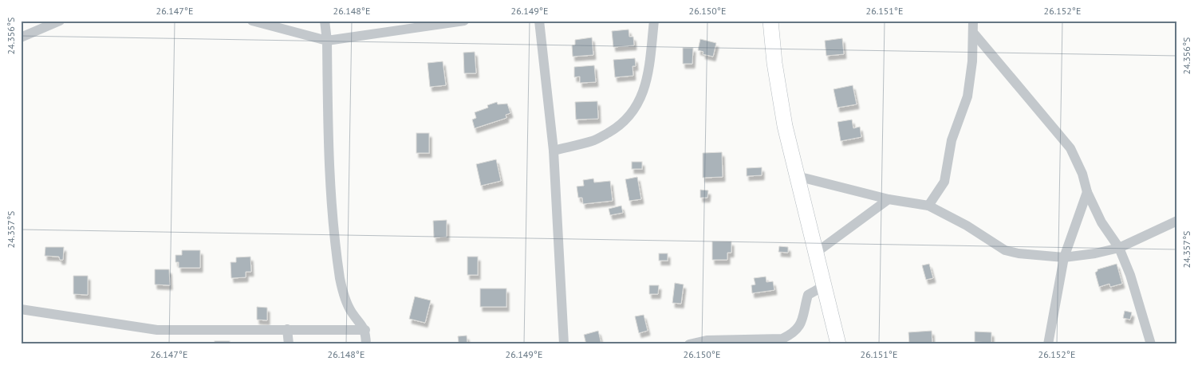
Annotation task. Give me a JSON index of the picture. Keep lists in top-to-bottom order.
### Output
{
  "coordinates": [
    "26.147°E",
    "26.148°E",
    "26.149°E",
    "26.150°E",
    "26.151°E",
    "26.152°E",
    "24.356°S",
    "24.357°S"
  ]
}
